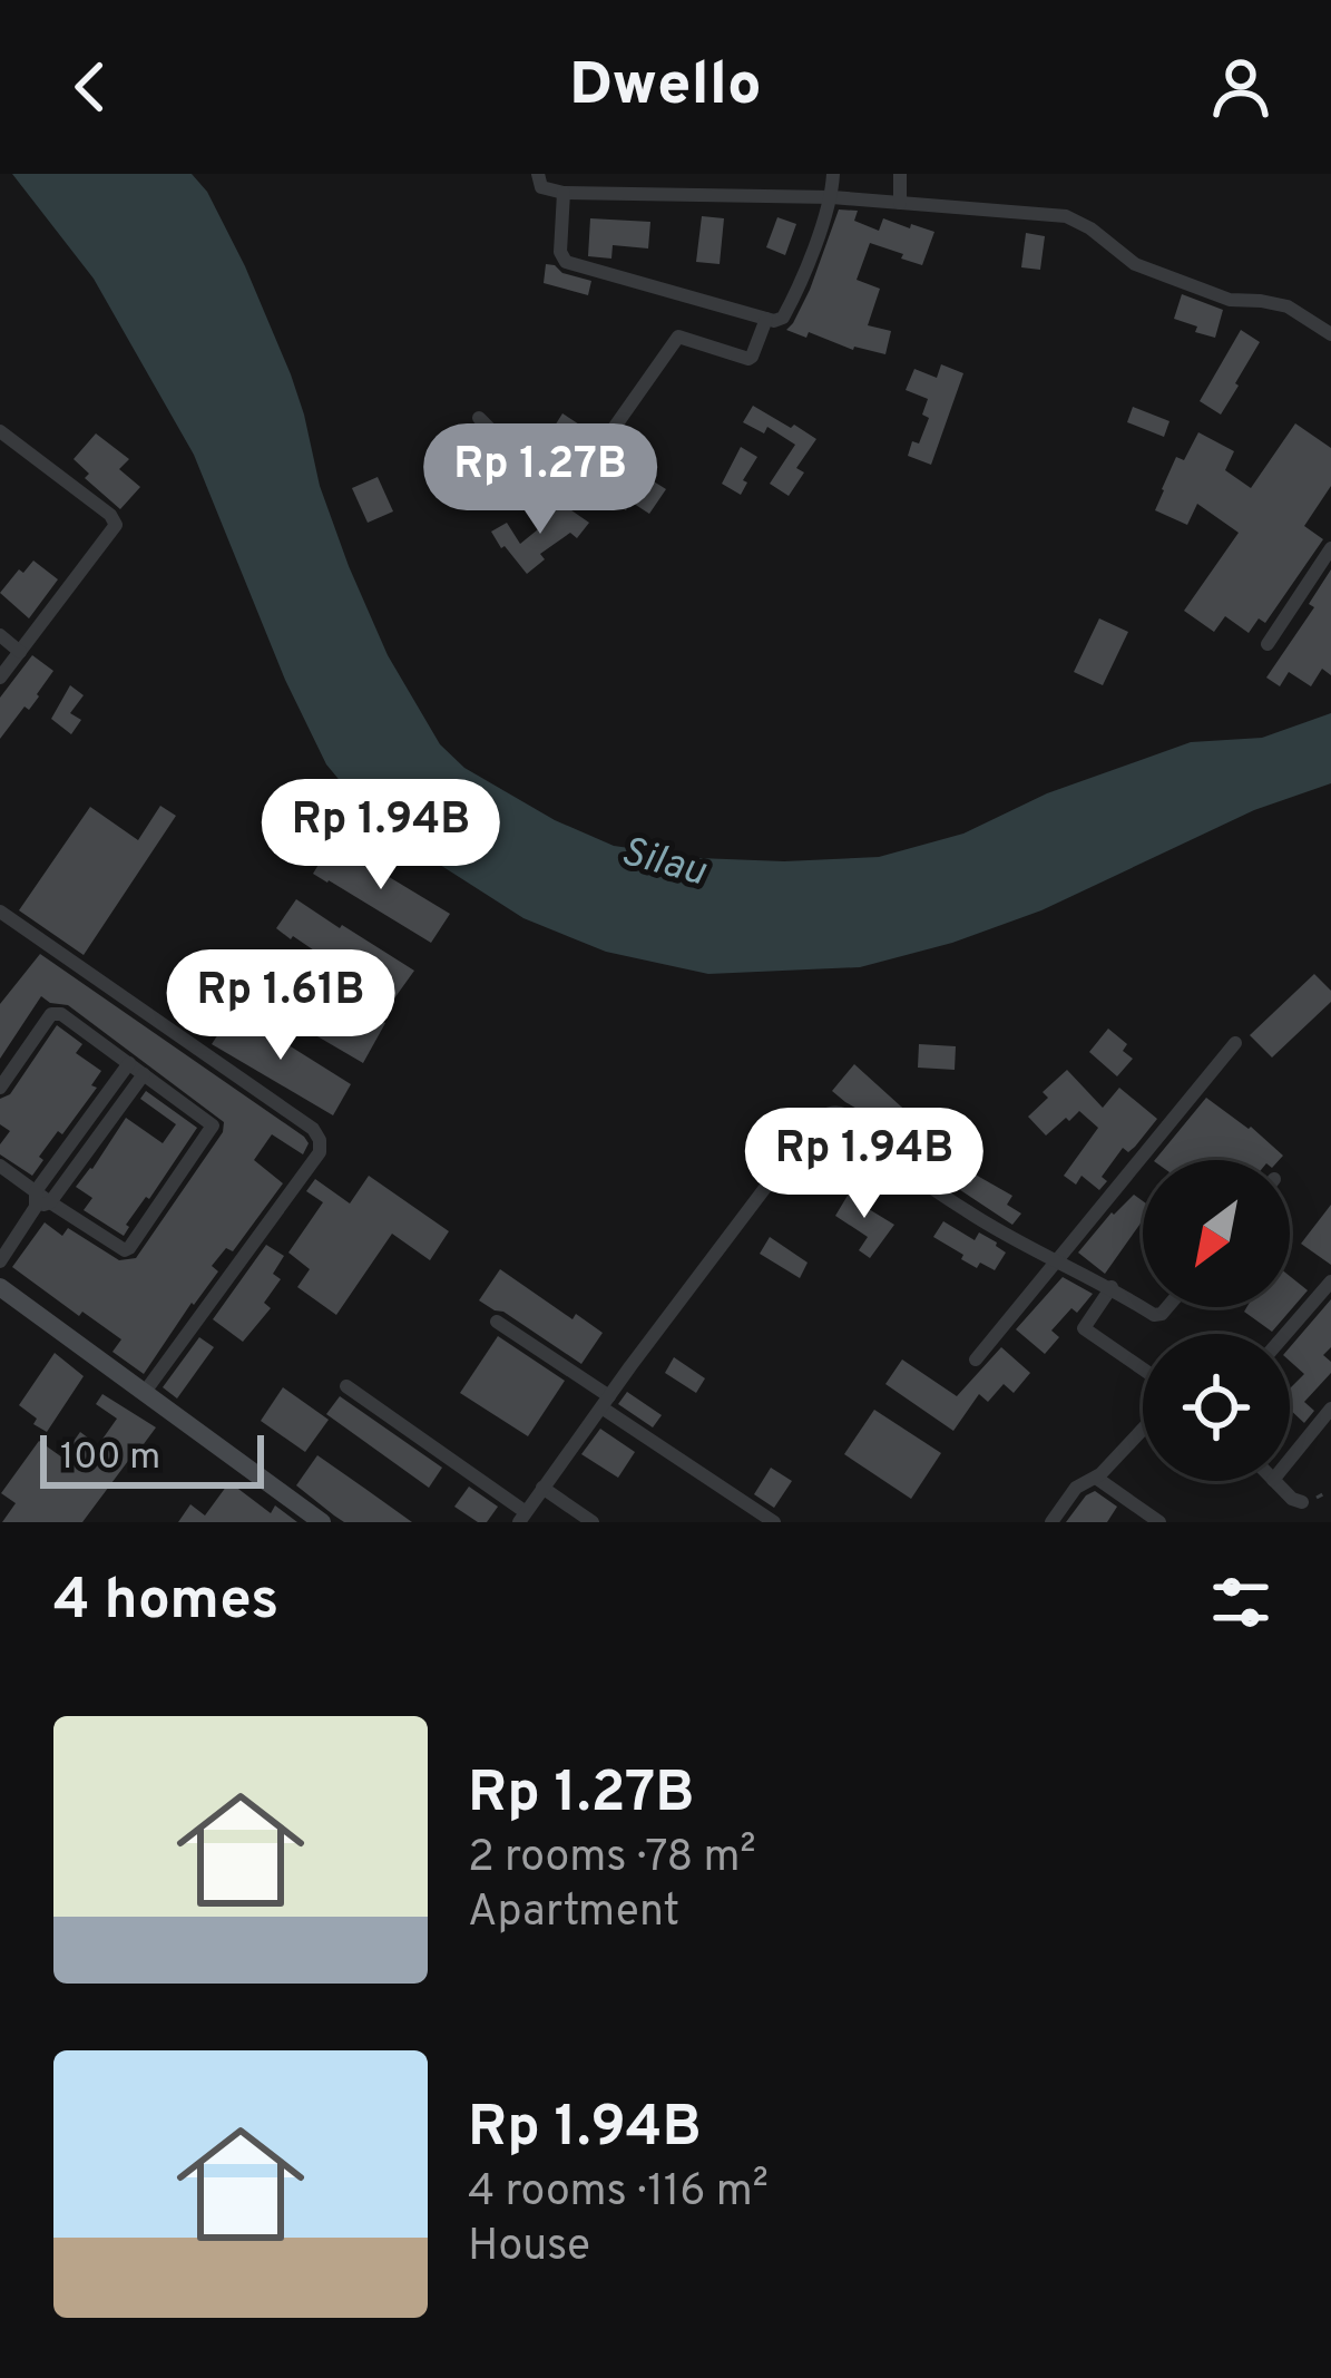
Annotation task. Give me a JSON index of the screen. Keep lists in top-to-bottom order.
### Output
{
  "water": ["Silau"],
  "scale_bar": "100 m",
  "north": "bottom left",
  "page": {
    "header": "Dwello",
    "price": [
      "Rp 1.27B",
      "Rp 1.94B",
      "Rp 1.61B",
      "Rp 1.94B"
    ],
    "scale": "100 m",
    "heading": "4 homes",
    "list": [
      {
        "name": "Rp 1.27B",
        "note": "2 rooms · 78 m² · Apartment"
      },
      {
        "name": "Rp 1.94B",
        "note": "4 rooms · 116 m² · House"
      }
    ]
  }
}
